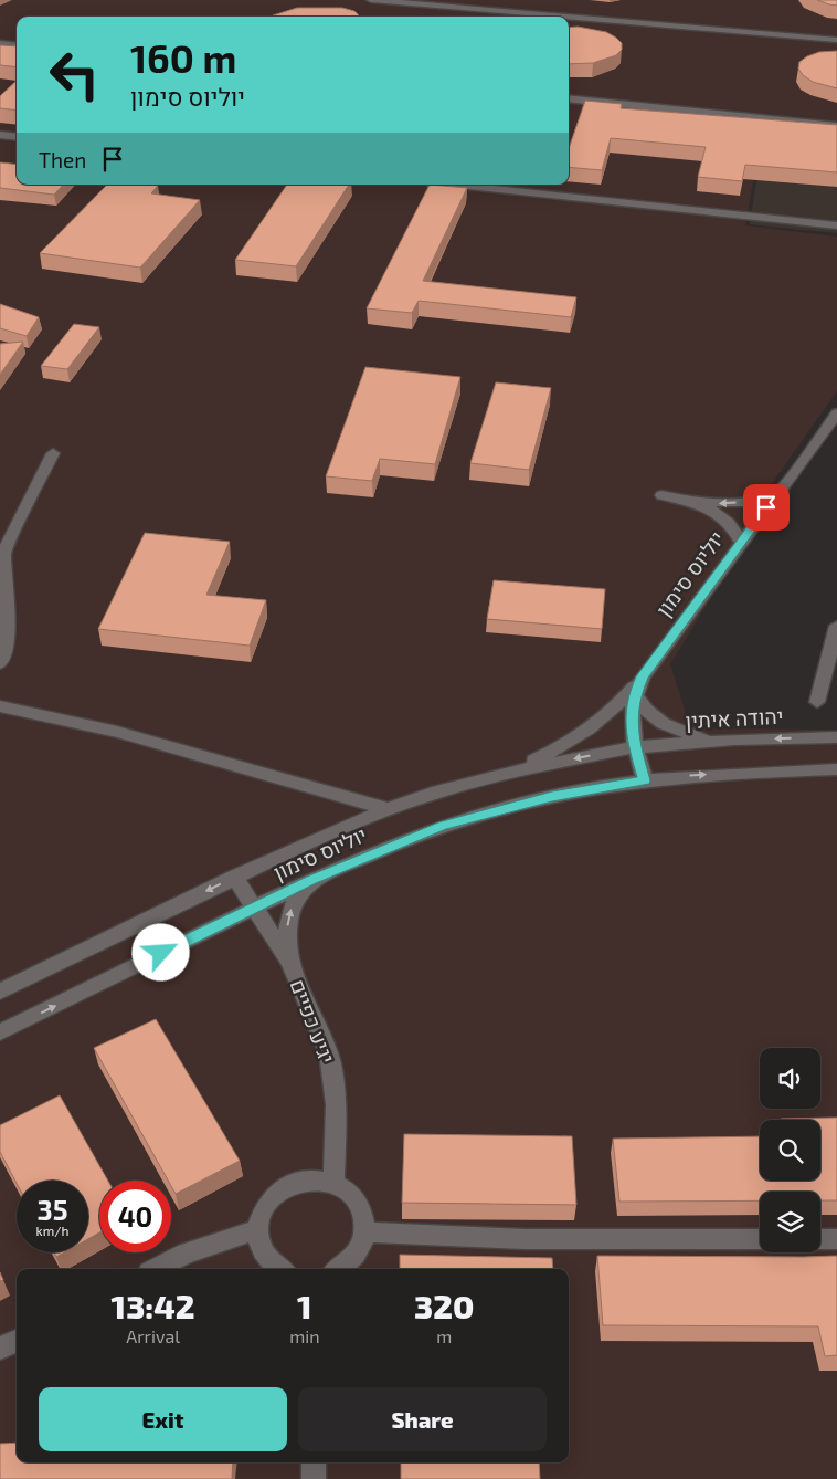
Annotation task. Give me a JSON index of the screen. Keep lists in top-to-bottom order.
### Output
{
  "streets": {
    "street": ["יוליוס סימון", "יהודה איתין", "יגיע כפיים"]
  },
  "crossings": [
    ["יוליוס סימון", "יהודה איתין"],
    ["יוליוס סימון", "יגיע כפיים"]
  ],
  "page": {
    "turn": ["160 m", "יוליוס סימון"],
    "then": "Then",
    "speed": "35 km/h",
    "limit": "40",
    "eta": [
      "13:42",
      "Arrival",
      "1",
      "min",
      "320",
      "m"
    ],
    "buttons": ["Exit", "Share"]
  }
}
